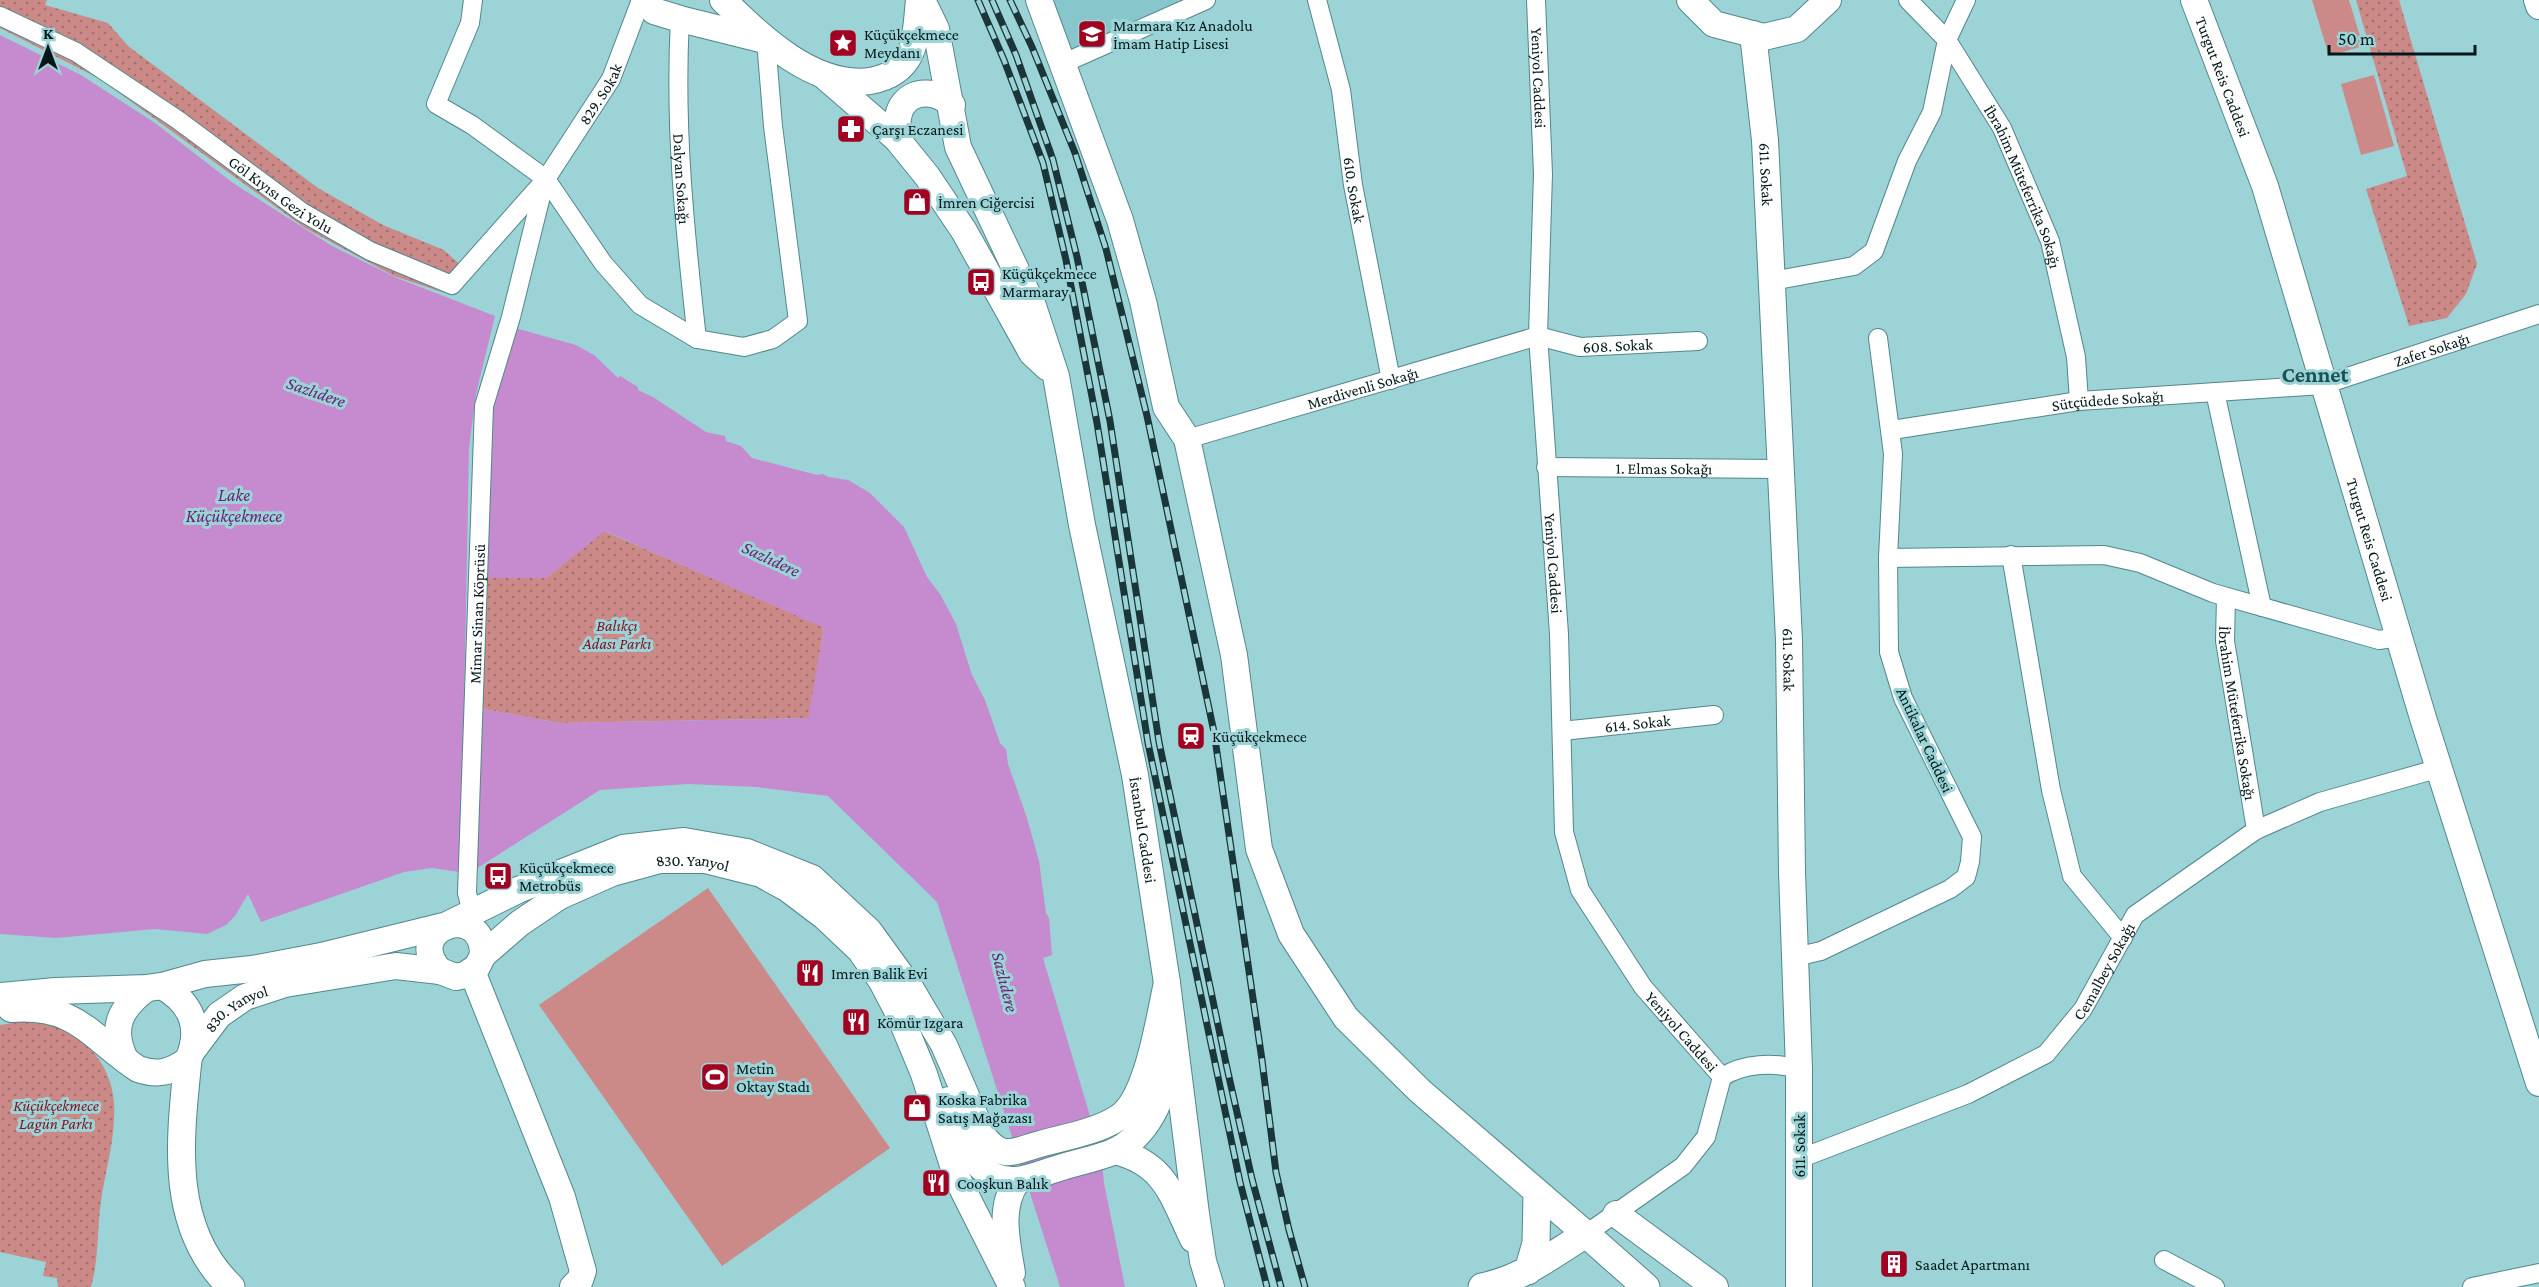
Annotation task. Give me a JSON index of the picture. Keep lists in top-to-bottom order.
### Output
{
  "streets": {
    "main road": [
      "Turgut Reis Caddesi",
      "611. Sokak",
      "İstanbul Caddesi",
      "830. Yanyol"
    ],
    "street": [
      "Yeniyol Caddesi",
      "829. Sokak",
      "Dalyan Sokağı",
      "İbrahim Müteferrika Sokağı",
      "610. Sokak",
      "Göl Kıyısı Gezi Yolu",
      "608. Sokak",
      "Zafer Sokağı",
      "Merdivenli Sokağı",
      "Sütçüdede Sokağı",
      "1. Elmas Sokağı",
      "Mimar Sinan Köprüsü",
      "614. Sokak",
      "Antikalar Caddesi",
      "Cemalbey Sokağı"
    ]
  },
  "crossings": [
    ["Turgut Reis Caddesi", "Zafer Sokağı"],
    ["Turgut Reis Caddesi", "Sütçüdede Sokağı"],
    ["Turgut Reis Caddesi", "Cemalbey Sokağı"],
    ["Yeniyol Caddesi", "608. Sokak"],
    ["Yeniyol Caddesi", "Merdivenli Sokağı"],
    ["Yeniyol Caddesi", "1. Elmas Sokağı"],
    ["Yeniyol Caddesi", "614. Sokak"],
    ["829. Sokak", "Göl Kıyısı Gezi Yolu"],
    ["829. Sokak", "Mimar Sinan Köprüsü"],
    ["611. Sokak", "1. Elmas Sokağı"],
    ["611. Sokak", "Antikalar Caddesi"],
    ["611. Sokak", "Cemalbey Sokağı"],
    ["İbrahim Müteferrika Sokağı", "Sütçüdede Sokağı"],
    ["İbrahim Müteferrika Sokağı", "Cemalbey Sokağı"],
    ["610. Sokak", "Merdivenli Sokağı"],
    ["Göl Kıyısı Gezi Yolu", "Mimar Sinan Köprüsü"],
    ["608. Sokak", "Merdivenli Sokağı"],
    ["Zafer Sokağı", "Sütçüdede Sokağı"],
    ["Sütçüdede Sokağı", "Antikalar Caddesi"],
    ["Mimar Sinan Köprüsü", "830. Yanyol"]
  ],
  "districts": ["Cennet"],
  "water": ["Sazlıdere", "Lake Küçükçekmece"],
  "parks": ["Balıkçı Adası Parkı", "Küçükçekmece Lagün Parkı"],
  "places": {
    "school or university": ["Marmara Kız Anadolu İmam Hatip Lisesi"],
    "place": ["Küçükçekmece Meydanı"],
    "pharmacy": ["Çarşı Eczanesi"],
    "shop": ["İmren Ciğercisi", "Koska Fabrika Satış Mağazası"],
    "bus stop": ["Küçükçekmece Marmaray", "Küçükçekmece Metrobüs"],
    "station": ["Küçükçekmece"],
    "restaurant": ["Imren Balik Evi", "Kömür Izgara", "Cooşkun Balık"],
    "sports": ["Metin Oktay Stadı"],
    "building": ["Saadet Apartmanı"]
  },
  "scale_bar": "50 m",
  "north": "top"
}
